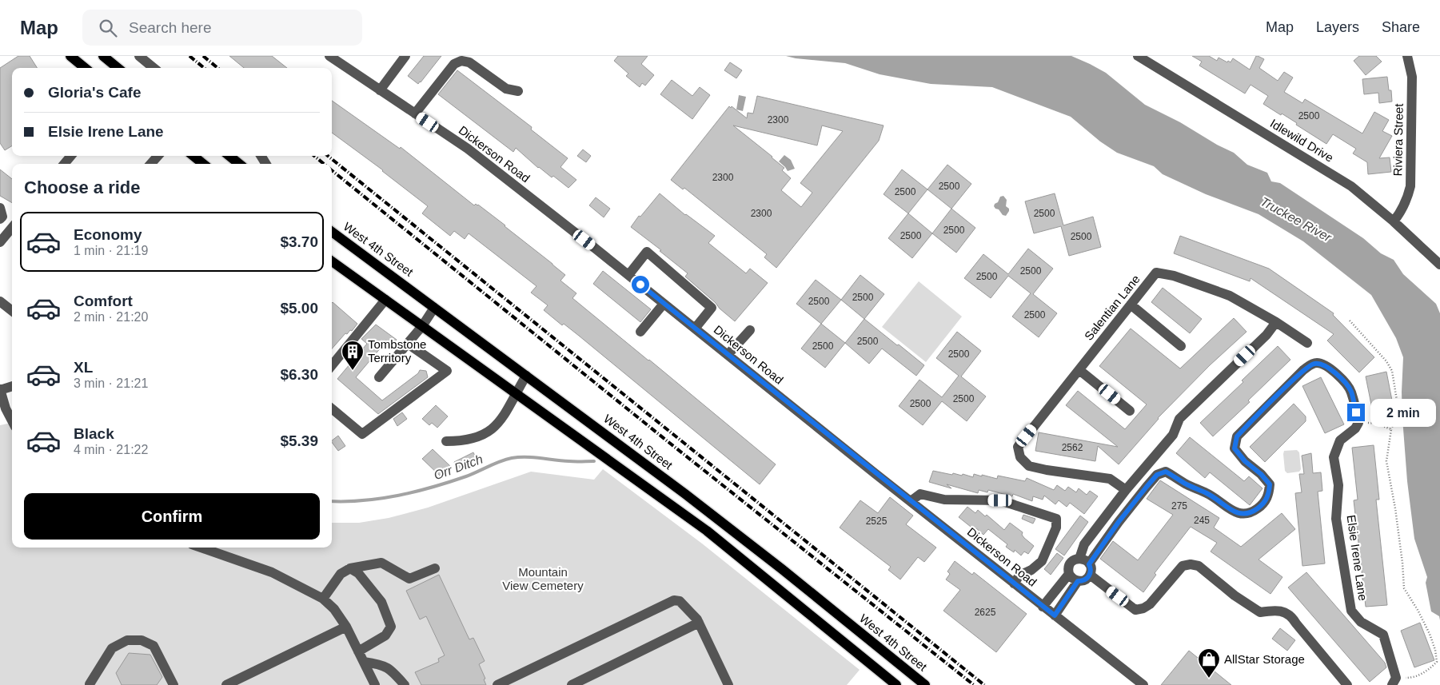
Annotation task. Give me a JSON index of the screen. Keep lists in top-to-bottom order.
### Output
{
  "streets": {
    "main road": ["West 4th Street"],
    "street": [
      "Riviera Street",
      "Idlewild Drive",
      "Dickerson Road",
      "Salentian Lane",
      "Elsie Irene Lane"
    ]
  },
  "crossings": [
    ["Riviera Street", "Idlewild Drive"]
  ],
  "water": ["Truckee River", "Orr Ditch"],
  "parks": ["Mountain View Cemetery"],
  "places": {
    "building": ["Tombstone Territory"],
    "shop": ["AllStar Storage"]
  },
  "house_numbers": [
    "2500",
    "2300",
    "2300",
    "2500",
    "2500",
    "2300",
    "2500",
    "2500",
    "2500",
    "2500",
    "2500",
    "2500",
    "2500",
    "2500",
    "2500",
    "2500",
    "2500",
    "2500",
    "2500",
    "2500",
    "2562",
    "275",
    "245",
    "2525",
    "2625"
  ],
  "page": {
    "header": "Map",
    "search": "Search here",
    "nav": ["Map", "Layers", "Share"],
    "banner": ["Gloria's Cafe", "Elsie Irene Lane"],
    "heading": "Choose a ride",
    "list": [
      {
        "name": "Economy",
        "note": "1 min · 21:19",
        "value": "$3.70"
      },
      {
        "name": "Comfort",
        "note": "2 min · 21:20",
        "value": "$5.00"
      },
      {
        "name": "XL",
        "note": "3 min · 21:21",
        "value": "$6.30"
      },
      {
        "name": "Black",
        "note": "4 min · 21:22",
        "value": "$5.39"
      }
    ],
    "bubble": "2 min",
    "buttons": "Confirm"
  }
}
